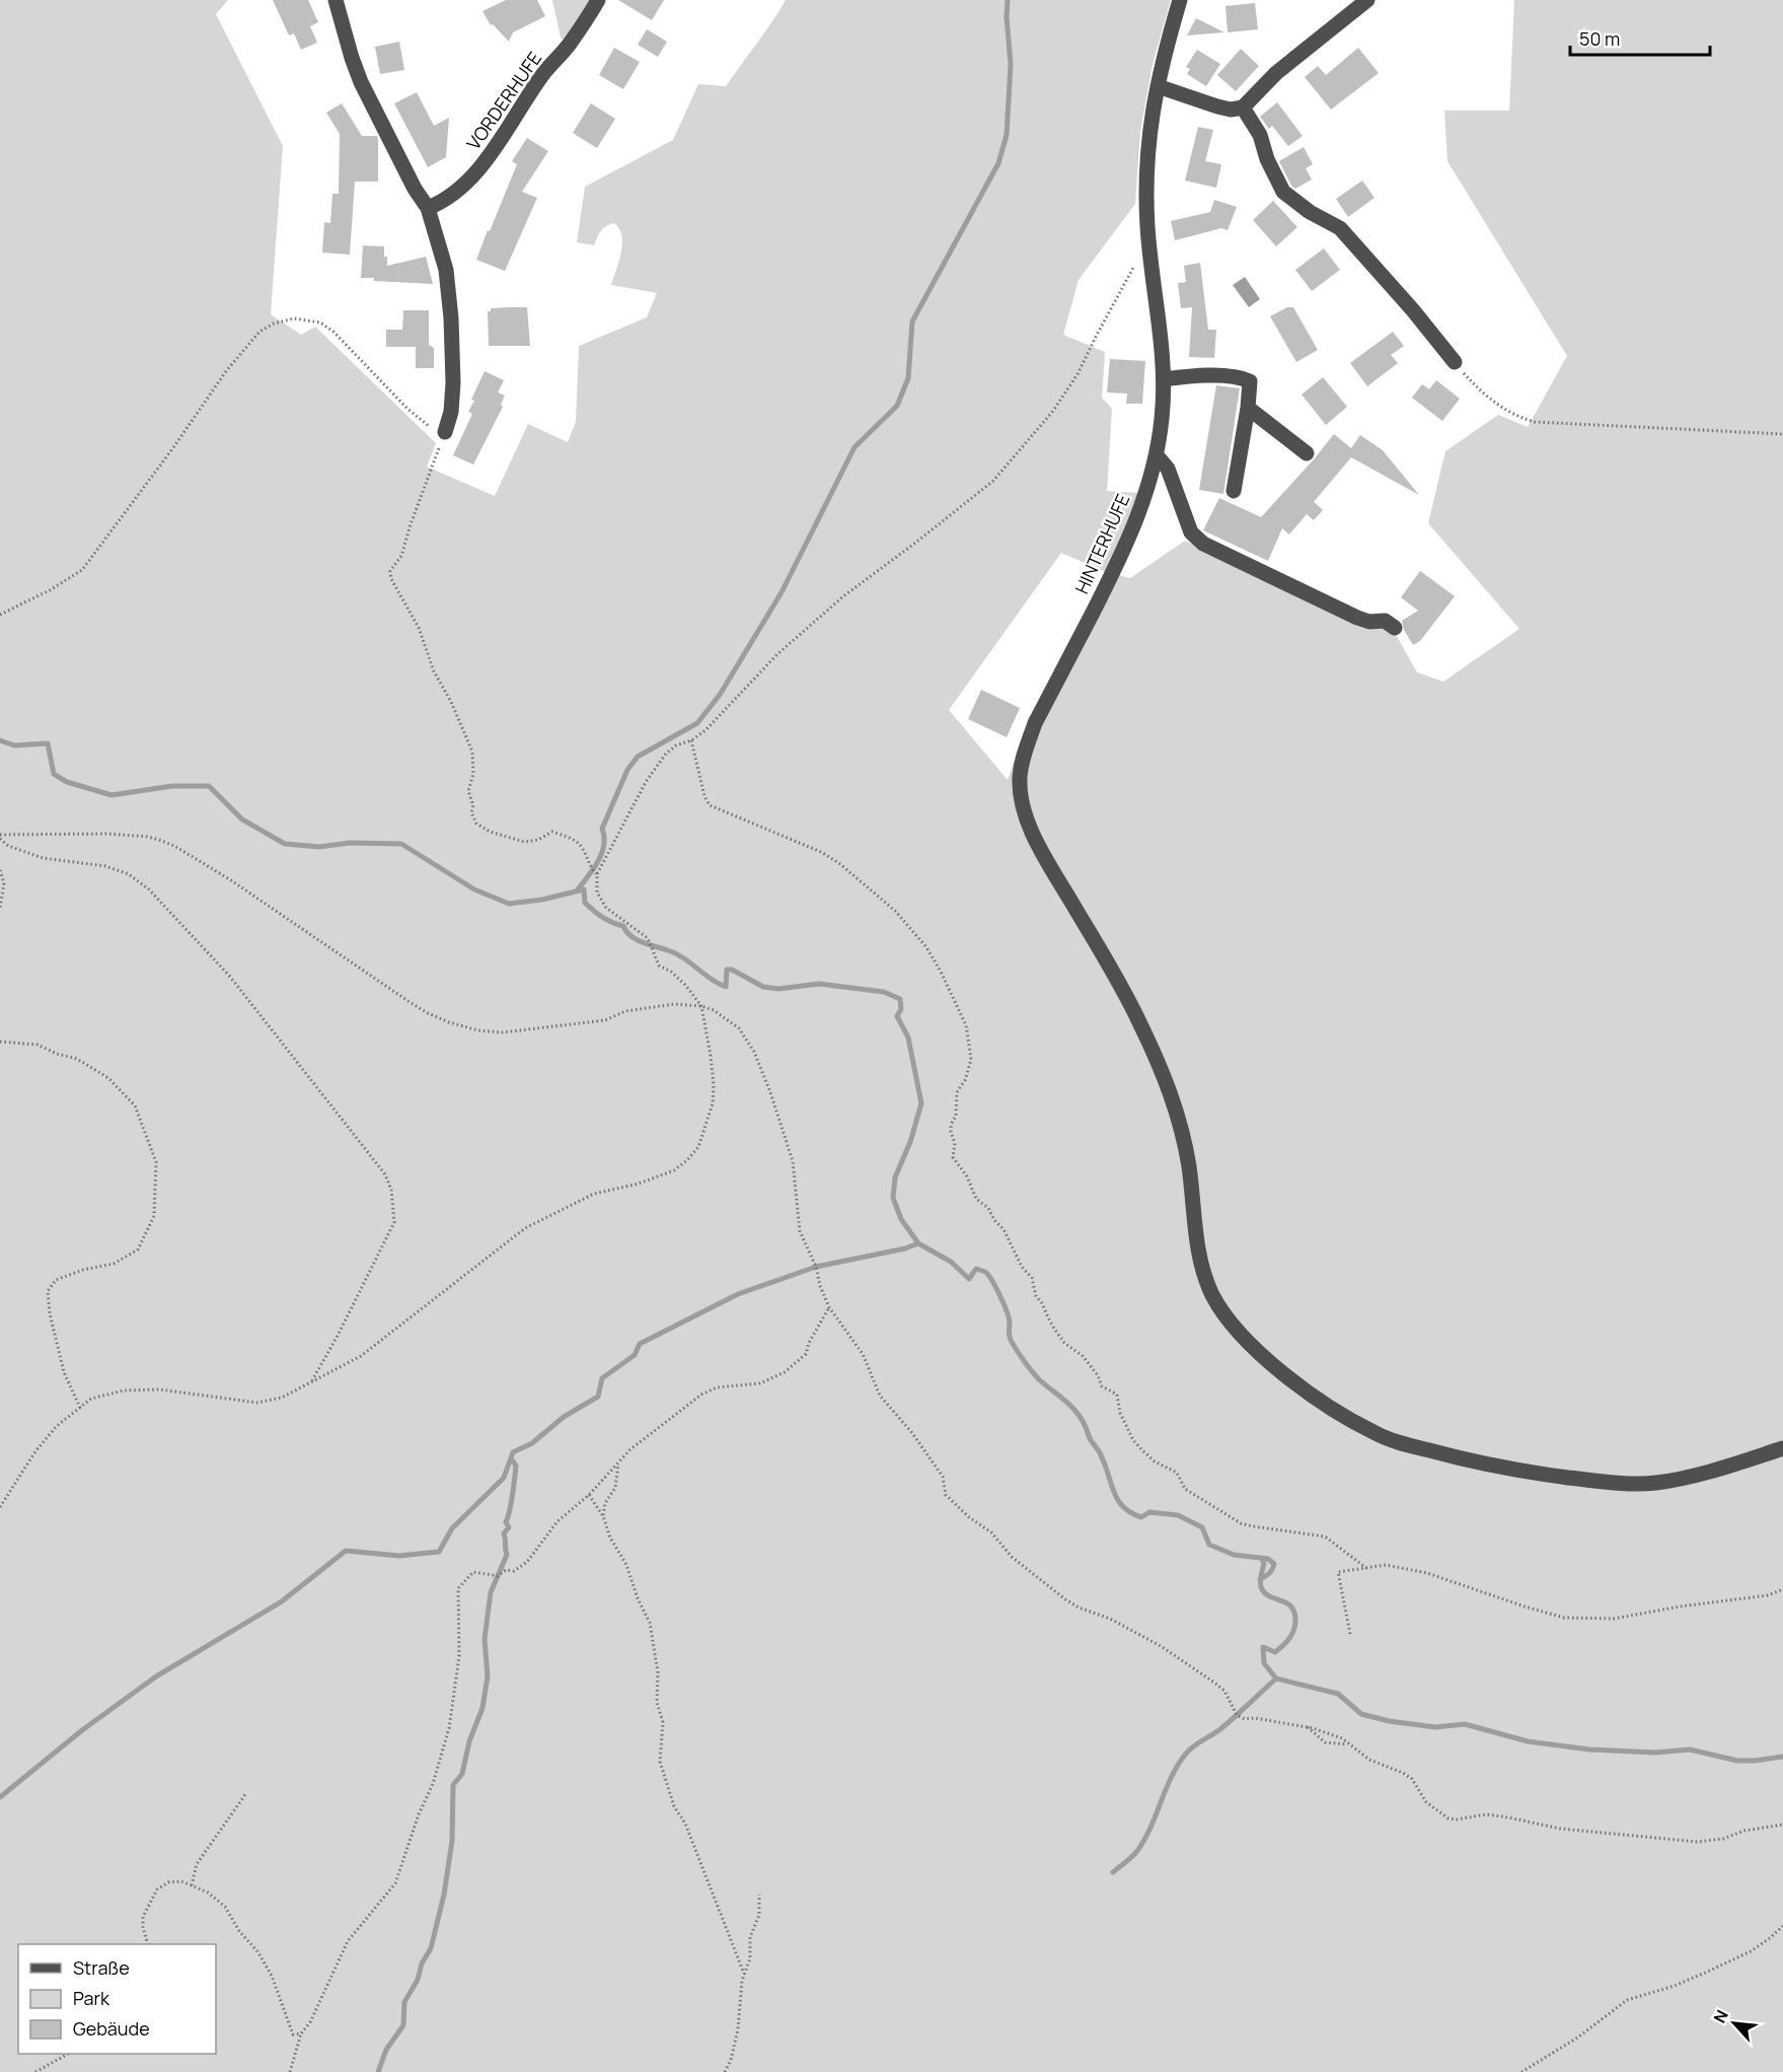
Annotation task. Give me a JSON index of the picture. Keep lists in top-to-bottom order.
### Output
{
  "streets": {
    "street": ["VORDERHUFE", "HINTERHUFE"]
  },
  "legend": ["Straße", "Park", "Gebäude"],
  "scale_bar": "50 m",
  "north": "top left"
}
